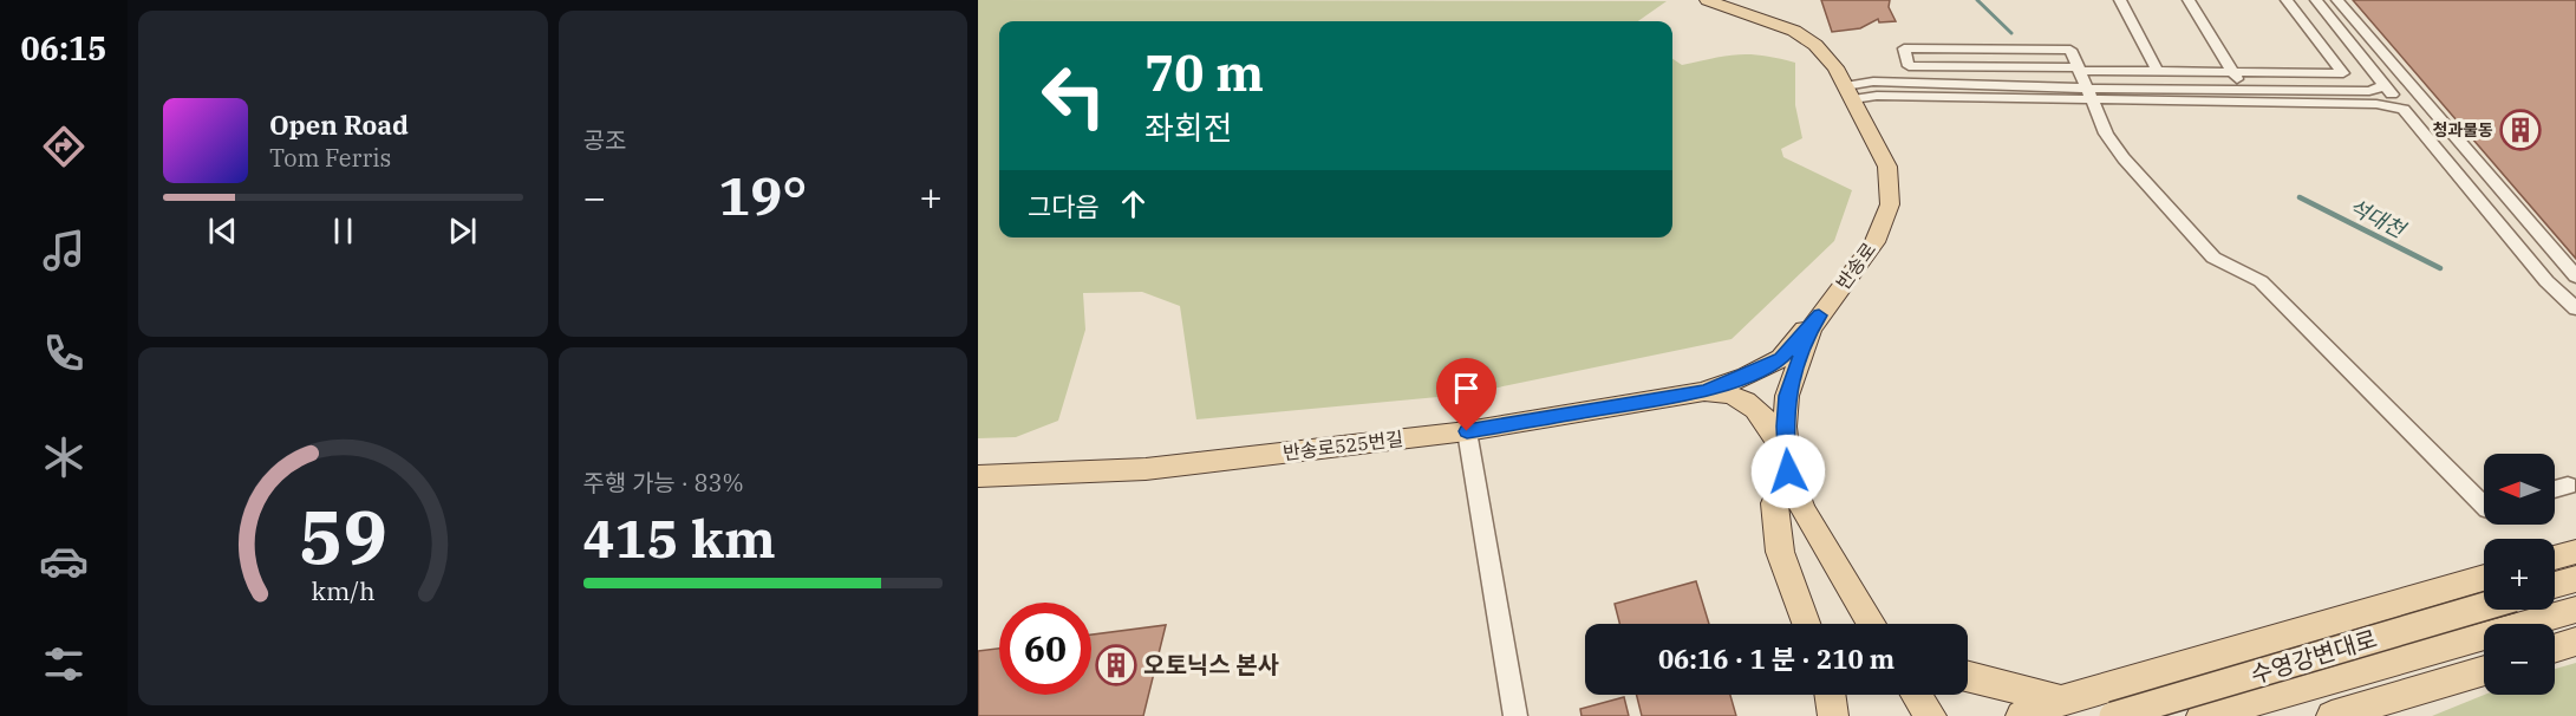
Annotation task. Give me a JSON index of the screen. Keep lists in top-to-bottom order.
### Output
{
  "streets": {
    "main road": ["반송로", "반송로525번길", "수영강변대로"]
  },
  "water": ["석대천"],
  "places": {
    "building": ["청과물동", "오토닉스 본사"]
  },
  "north": "left",
  "page": {
    "tabs": "06:15",
    "tile": [
      "공조",
      ["주행 가능 · 83%", "415 km"]
    ],
    "turn": ["70 m", "좌회전"],
    "song": ["Open Road", "Tom Ferris"],
    "heat": ["−", "19°", "+"],
    "then": "그다음",
    "map_buttons": ["+", "−"],
    "limit": "60",
    "trip": "06:16 · 1 분 · 210 m",
    "gauge": ["59", "km/h"]
  }
}
